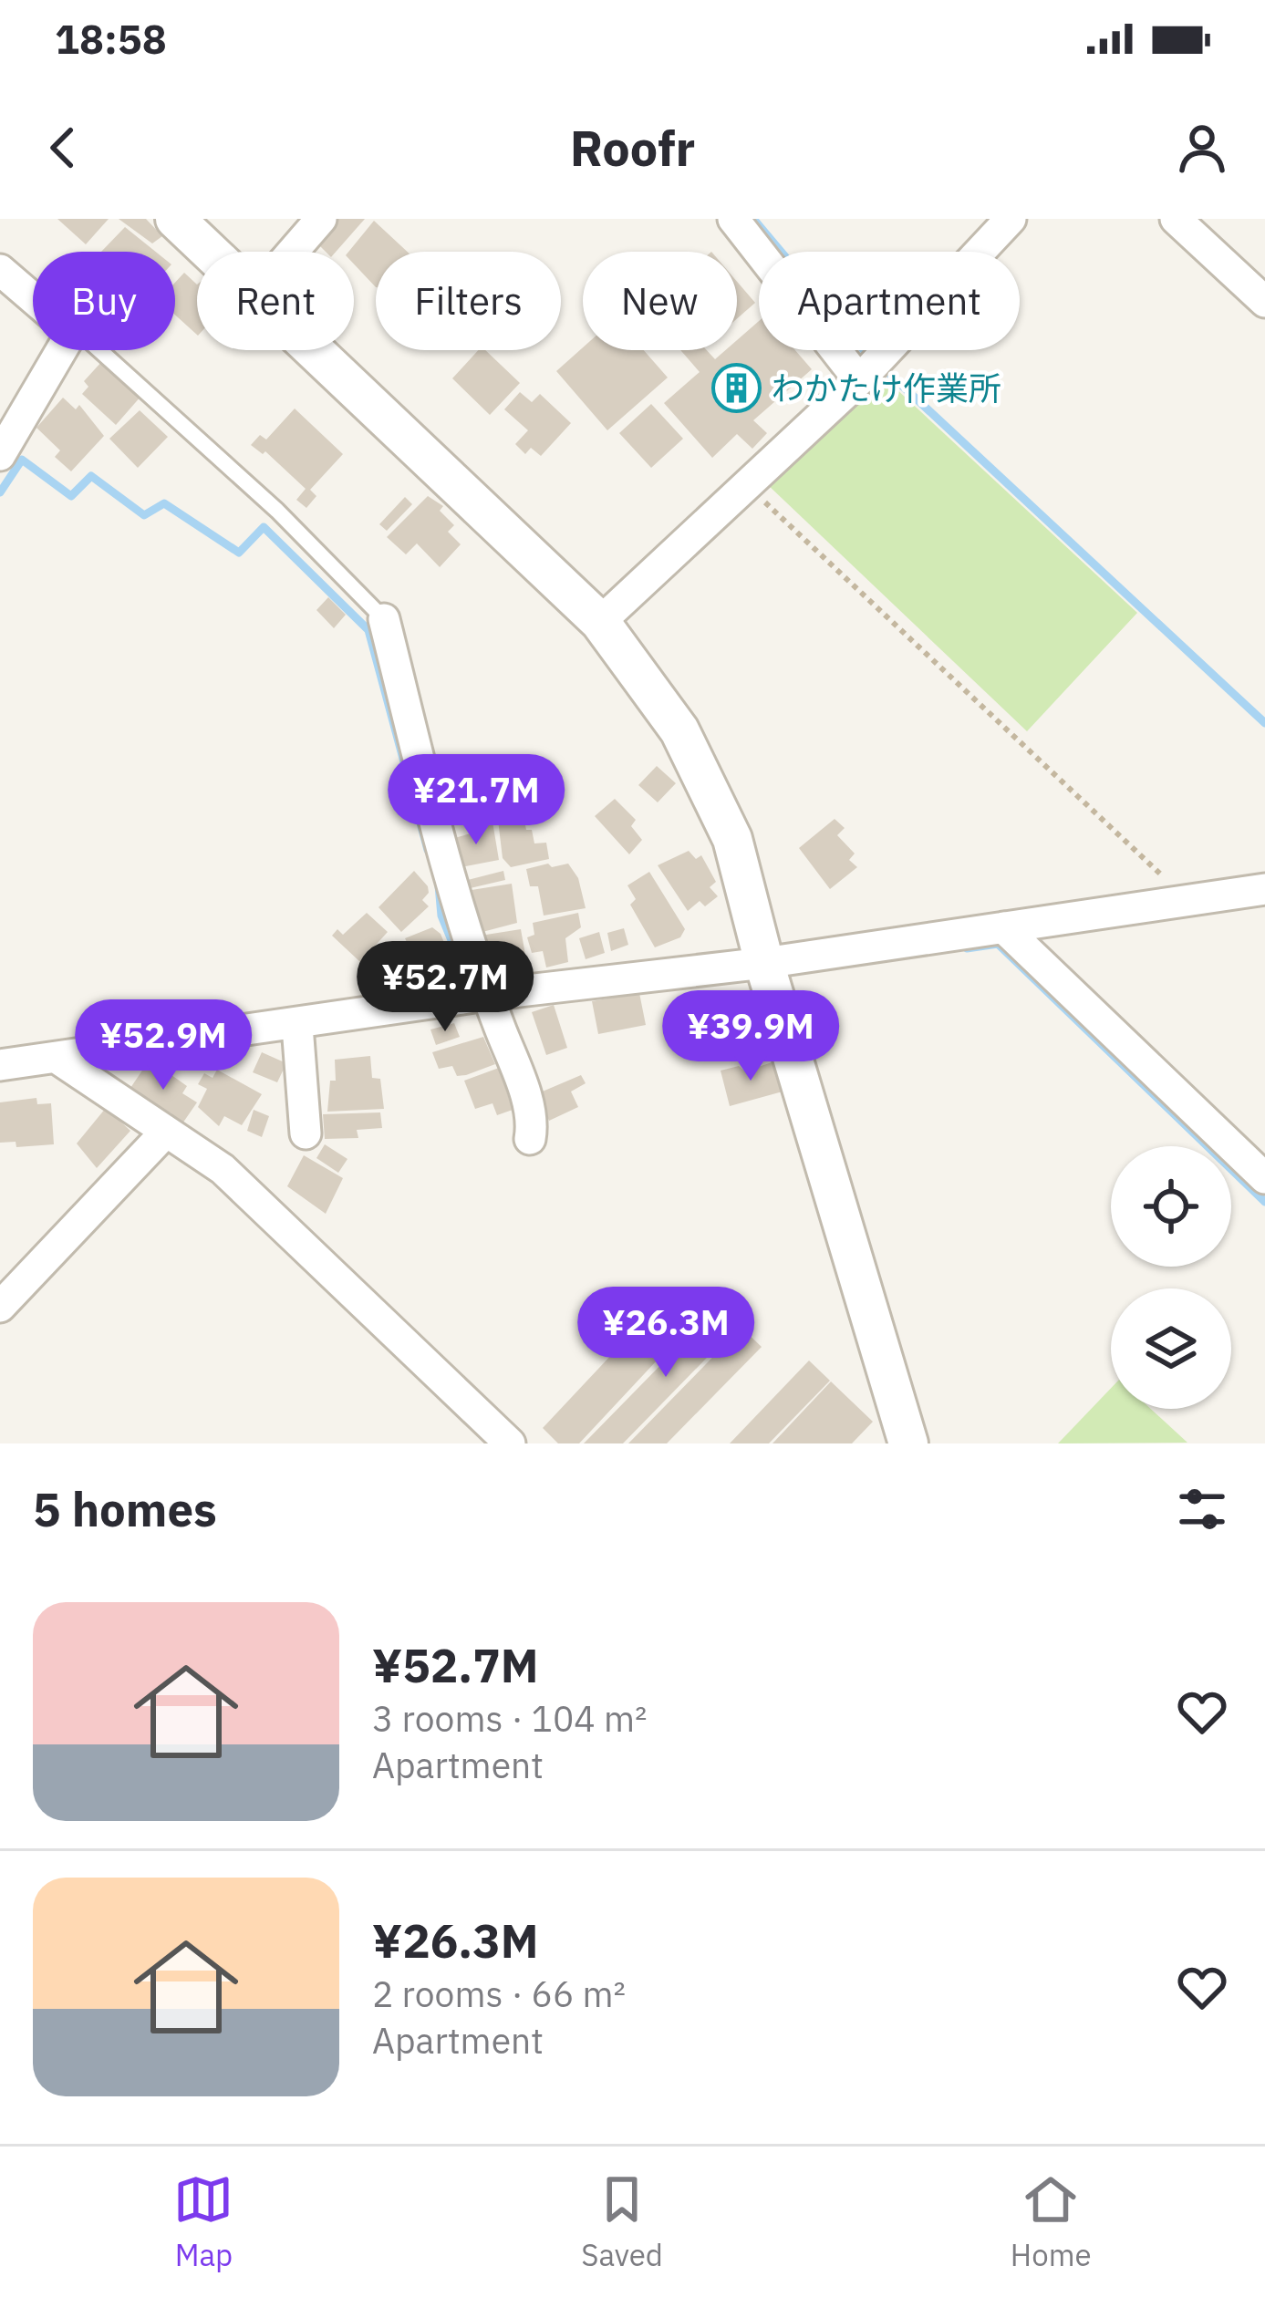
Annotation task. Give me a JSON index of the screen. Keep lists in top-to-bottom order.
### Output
{
  "places": {
    "building": ["わかたけ作業所"]
  },
  "page": {
    "status": "18:58",
    "header": "Roofr",
    "chip": [
      "Buy",
      "Rent",
      "Filters",
      "New",
      "Apartment"
    ],
    "price": [
      "¥21.7M",
      "¥52.7M",
      "¥39.9M",
      "¥52.9M",
      "¥26.3M"
    ],
    "heading": "5 homes",
    "list": [
      {
        "name": "¥52.7M",
        "note": "3 rooms · 104 m² · Apartment"
      },
      {
        "name": "¥26.3M",
        "note": "2 rooms · 66 m² · Apartment"
      }
    ],
    "tabs": ["Map", "Saved", "Home"]
  }
}
